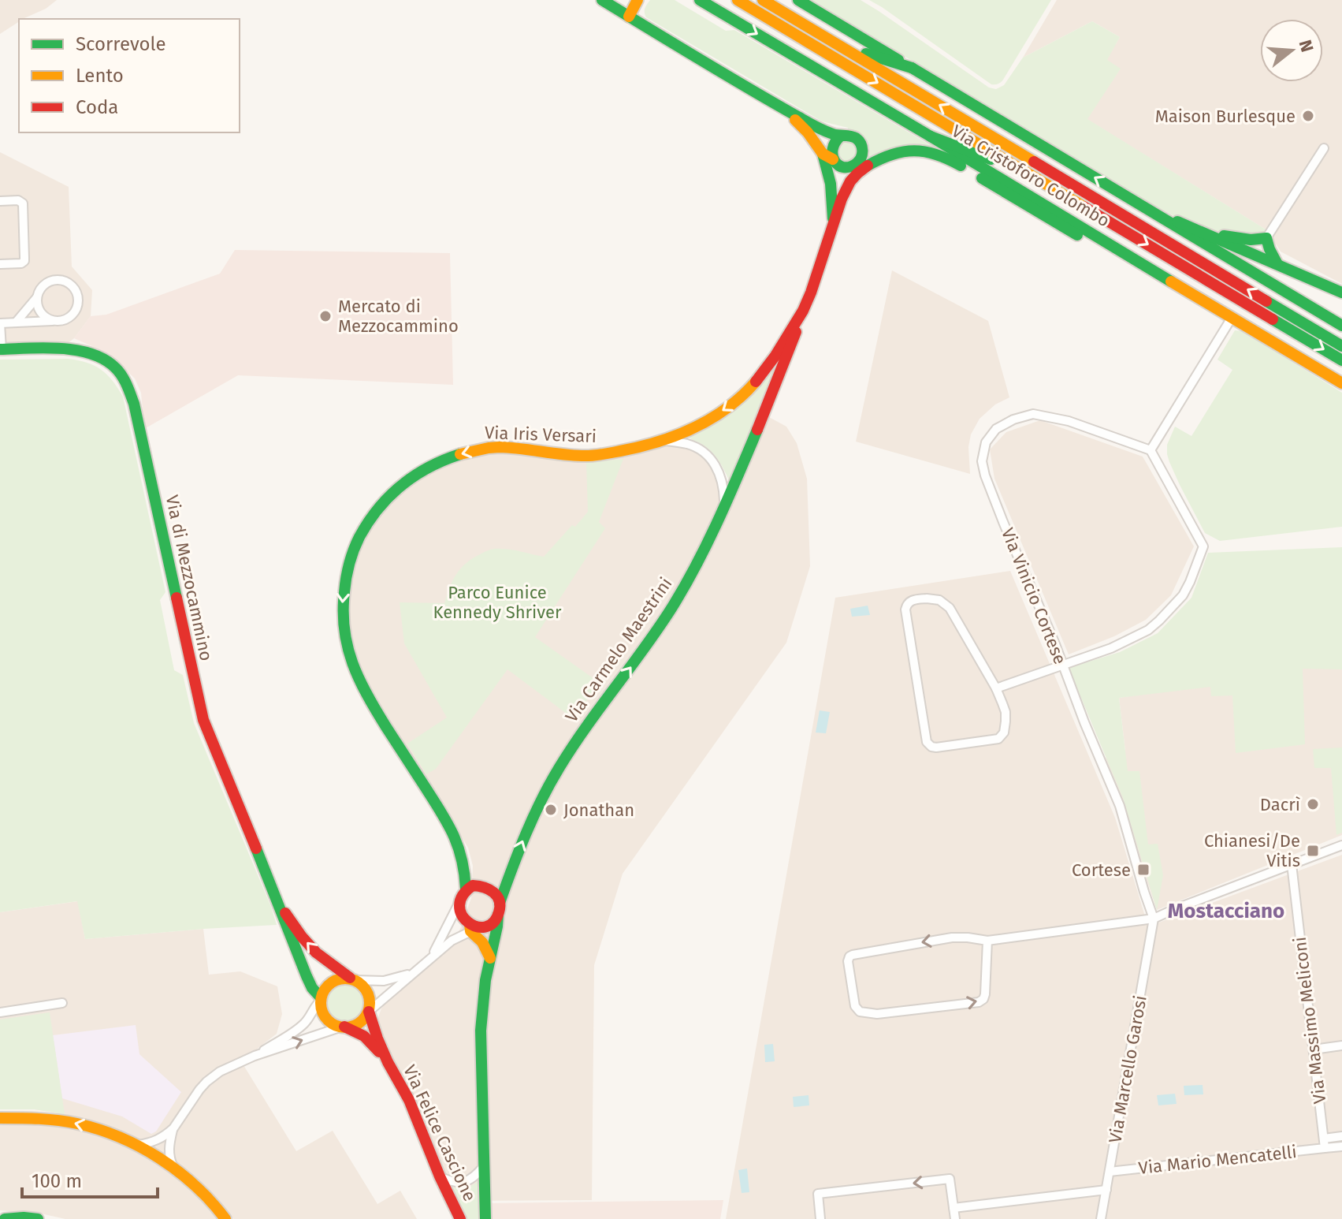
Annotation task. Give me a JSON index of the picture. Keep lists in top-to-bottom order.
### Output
{
  "streets": {
    "main road": [
      "Via Cristoforo Colombo",
      "Via Iris Versari",
      "Via di Mezzocammino",
      "Via Carmelo Maestrini",
      "Via Felice Cascione"
    ],
    "street": [
      "Via Vinicio Cortese",
      "Via Massimo Meliconi",
      "Via Marcello Garosi",
      "Via Mario Mencatelli"
    ]
  },
  "crossings": [
    ["Via Iris Versari", "Via Carmelo Maestrini"],
    ["Via di Mezzocammino", "Via Felice Cascione"],
    ["Via Vinicio Cortese", "Via Marcello Garosi"],
    ["Via Marcello Garosi", "Via Mario Mencatelli"]
  ],
  "one_way": ["Via Carmelo Maestrini"],
  "districts": ["Mostacciano"],
  "parks": ["Parco Eunice Kennedy Shriver"],
  "places": {
    "other": [
      "Maison Burlesque",
      "Mercato di Mezzocammino",
      "Dacrì",
      "Jonathan"
    ],
    "transit": ["Chianesi/De Vitis", "Cortese"]
  },
  "legend": ["Scorrevole", "Lento", "Coda"],
  "scale_bar": "100 m",
  "north": "right"
}
